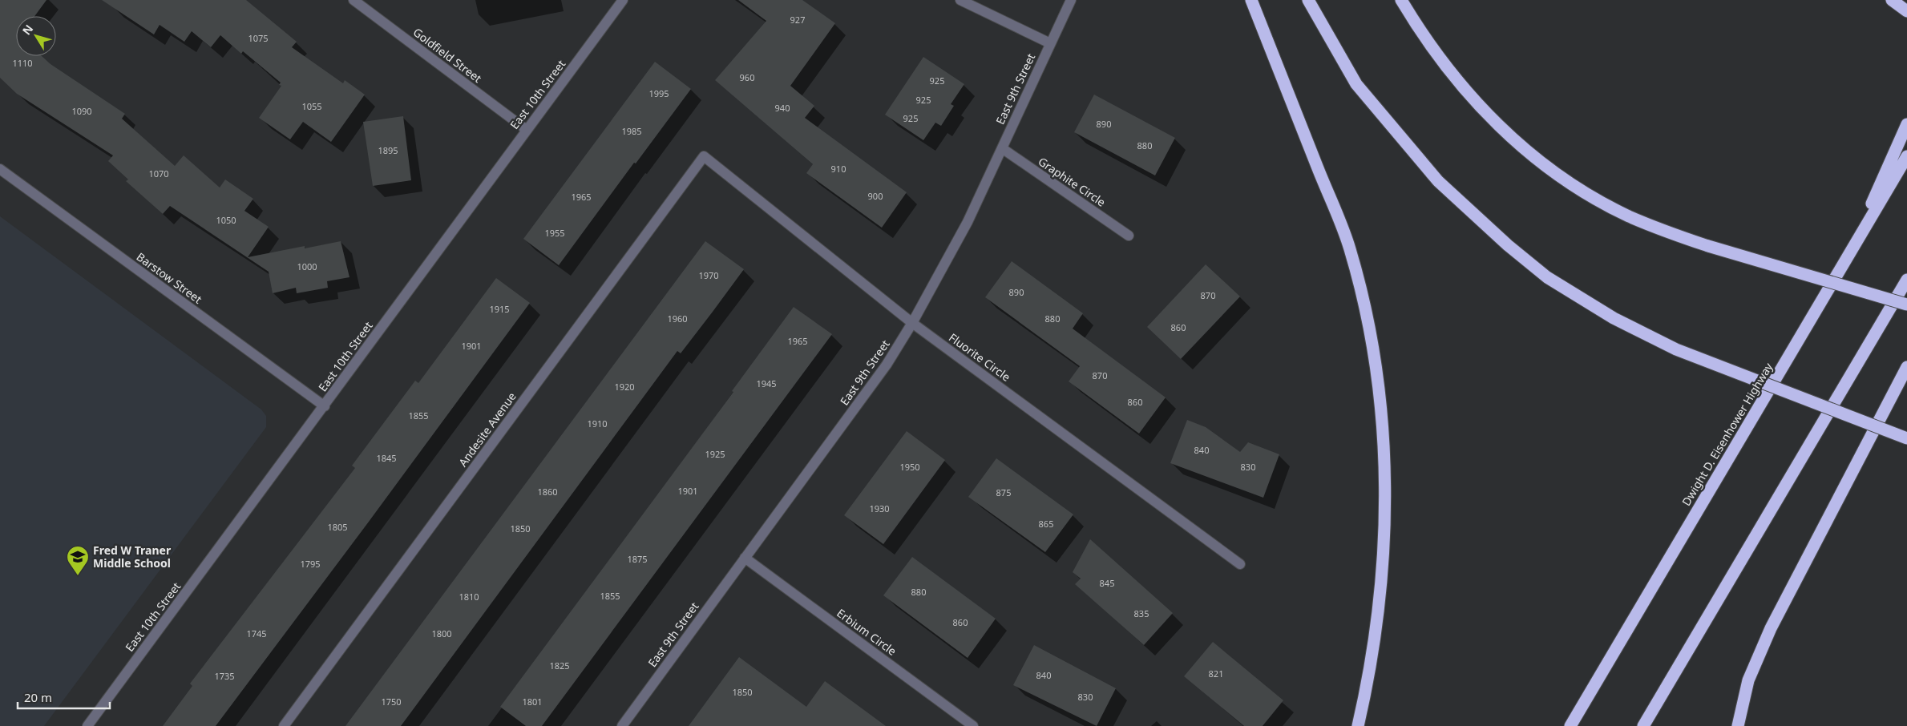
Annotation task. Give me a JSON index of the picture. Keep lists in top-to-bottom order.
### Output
{
  "streets": {
    "highway": ["Dwight D. Eisenhower Highway"],
    "street": [
      "Goldfield Street",
      "East 9th Street",
      "East 10th Street",
      "Graphite Circle",
      "Barstow Street",
      "Fluorite Circle",
      "Andesite Avenue",
      "Erbium Circle"
    ]
  },
  "crossings": [
    ["Goldfield Street", "East 10th Street"],
    ["East 9th Street", "Graphite Circle"],
    ["East 9th Street", "Fluorite Circle"],
    ["East 9th Street", "Erbium Circle"],
    ["East 10th Street", "Barstow Street"],
    ["Fluorite Circle", "Andesite Avenue"]
  ],
  "places": {
    "school or university": ["Fred W Traner Middle School"]
  },
  "house_numbers": [
    "927",
    "1075",
    "1110",
    "960",
    "925",
    "1995",
    "925",
    "1055",
    "940",
    "1090",
    "925",
    "890",
    "1985",
    "880",
    "1895",
    "910",
    "1070",
    "900",
    "1965",
    "1050",
    "1955",
    "1000",
    "1970",
    "890",
    "870",
    "1915",
    "1960",
    "880",
    "860",
    "1965",
    "1901",
    "870",
    "1945",
    "1920",
    "860",
    "1855",
    "1910",
    "840",
    "1925",
    "1845",
    "1950",
    "830",
    "1901",
    "1860",
    "875",
    "1930",
    "865",
    "1805",
    "1850",
    "1875",
    "1795",
    "845",
    "880",
    "1855",
    "1810",
    "835",
    "860",
    "1745",
    "1800",
    "1825",
    "821",
    "840",
    "1735",
    "1850",
    "830",
    "1750",
    "1801"
  ],
  "scale_bar": "20 m",
  "north": "top left"
}
